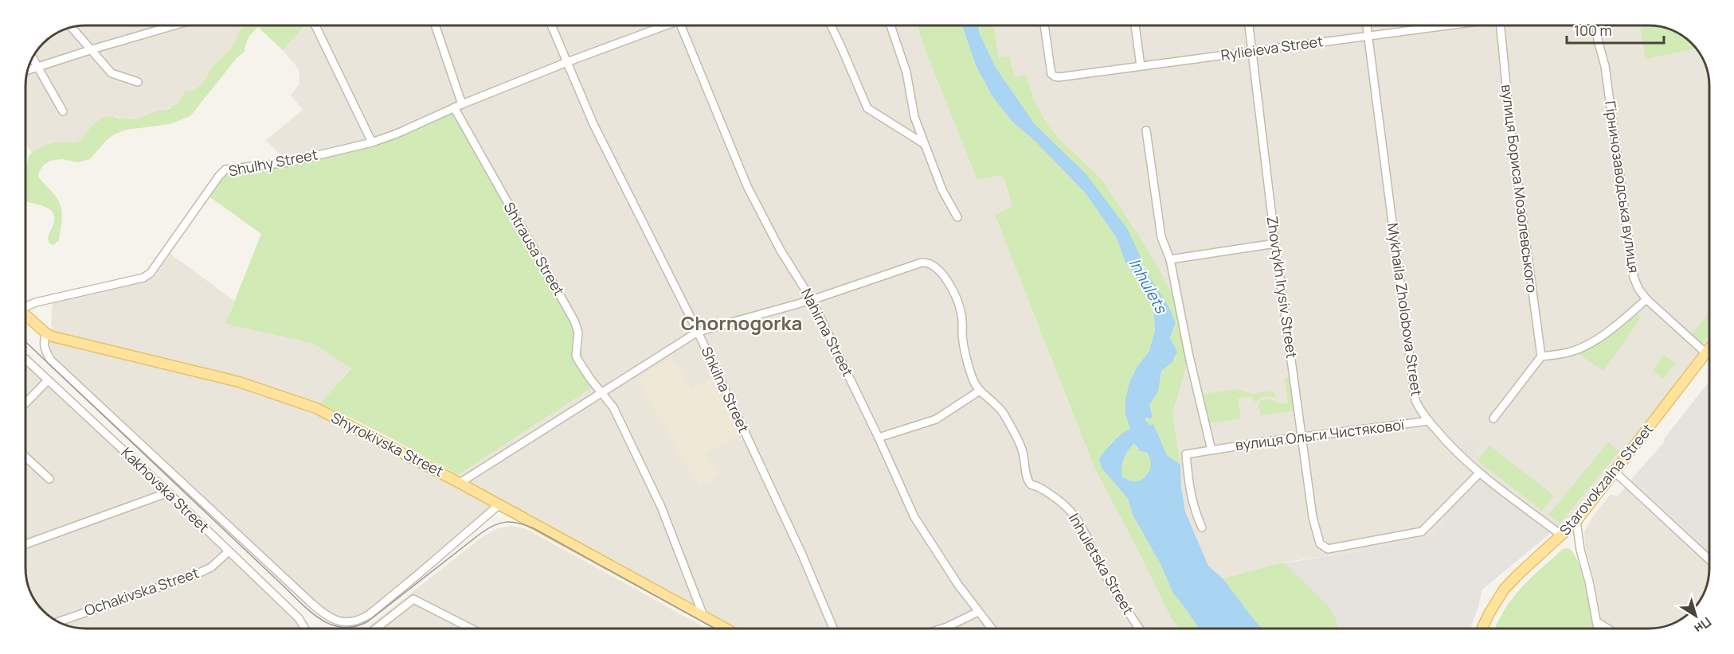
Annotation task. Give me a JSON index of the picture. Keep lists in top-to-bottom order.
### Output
{
  "streets": {
    "main road": ["Shyrokivska Street", "Starovokzalna Street"],
    "street": [
      "Rylieieva Street",
      "Shulhy Street",
      "Гірничозаводська вулиця",
      "вулиця Бориса Мозолевського",
      "Shtrausa Street",
      "Zhovtykh Irysiv Street",
      "Mykhaila Zholobova Street",
      "Nahirna Street",
      "Shkilna Street",
      "вулиця Ольги Чистякової",
      "Kakhovska Street",
      "Inhuletska Street",
      "Ochakivska Street"
    ]
  },
  "crossings": [
    ["Rylieieva Street", "Zhovtykh Irysiv Street"],
    ["Rylieieva Street", "Mykhaila Zholobova Street"],
    ["Shulhy Street", "Shtrausa Street"],
    ["Shulhy Street", "Shkilna Street"],
    ["Гірничозаводська вулиця", "Starovokzalna Street"],
    ["Shtrausa Street", "Shyrokivska Street"],
    ["Zhovtykh Irysiv Street", "Mykhaila Zholobova Street"],
    ["Zhovtykh Irysiv Street", "вулиця Ольги Чистякової"],
    ["Mykhaila Zholobova Street", "вулиця Ольги Чистякової"],
    ["Mykhaila Zholobova Street", "Starovokzalna Street"],
    ["Nahirna Street", "Inhuletska Street"],
    ["Kakhovska Street", "Ochakivska Street"]
  ],
  "districts": ["Chornogorka"],
  "water": ["Inhulets"],
  "scale_bar": "100 m",
  "north": "bottom right"
}
